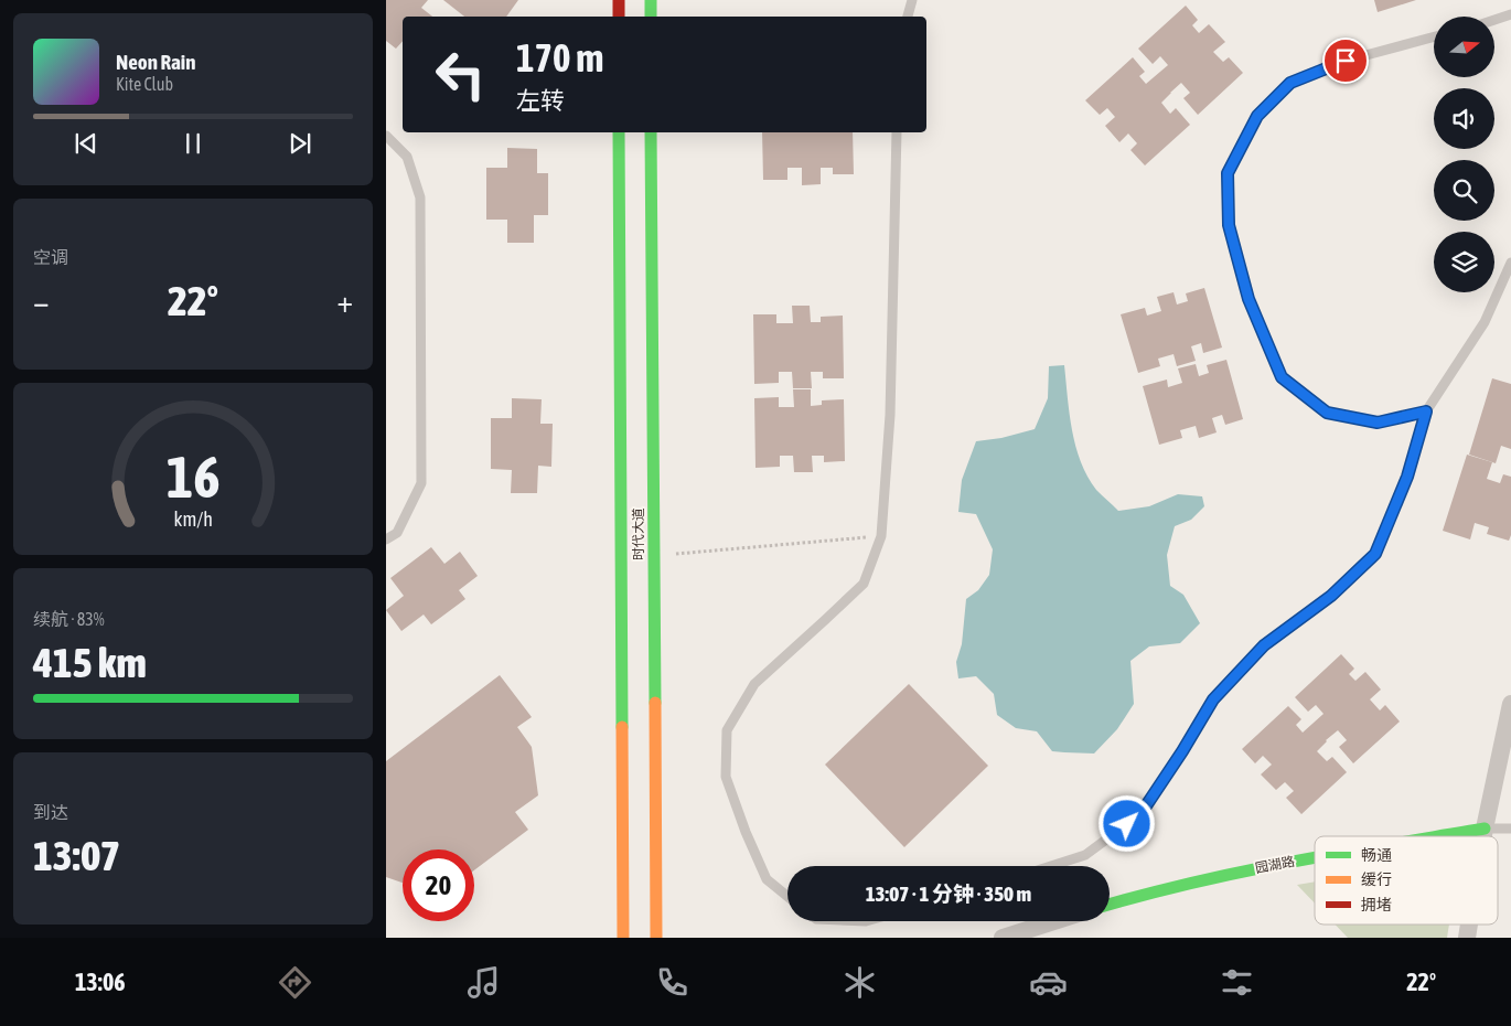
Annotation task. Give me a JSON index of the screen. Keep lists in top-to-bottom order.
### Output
{
  "streets": {
    "main road": ["时代大道", "园湖路"]
  },
  "legend": ["畅通", "缓行", "拥堵"],
  "north": "right",
  "page": {
    "turn": ["170 m", "左转"],
    "song": ["Neon Rain", "Kite Club"],
    "tile": [
      "空调",
      ["续航 · 83%", "415 km"],
      ["到达", "13:07"]
    ],
    "heat": ["−", "22°", "+"],
    "limit": "20",
    "trip": "13:07 · 1 分钟 · 350 m",
    "tabs": ["13:06", "22°"],
    "gauge": ["16", "km/h"]
  }
}
